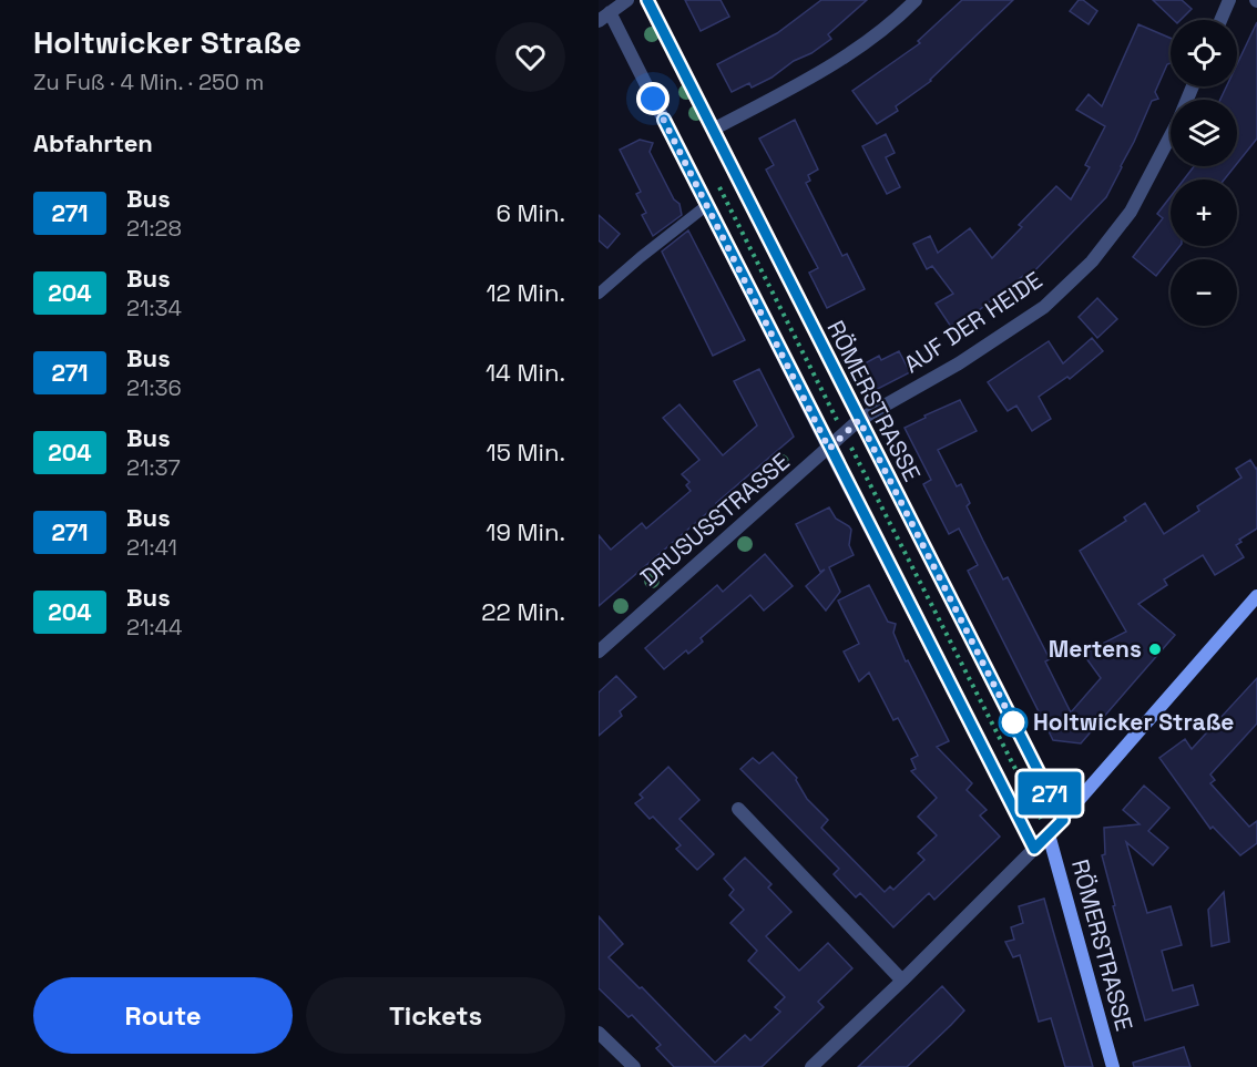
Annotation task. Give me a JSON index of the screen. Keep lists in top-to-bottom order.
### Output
{
  "streets": {
    "street": ["AUF DER HEIDE", "RÖMERSTRASSE", "DRUSUSSTRASSE"]
  },
  "crossings": [
    ["AUF DER HEIDE", "RÖMERSTRASSE"],
    ["AUF DER HEIDE", "DRUSUSSTRASSE"],
    ["RÖMERSTRASSE", "DRUSUSSTRASSE"]
  ],
  "places": ["Mertens", "Holtwicker Straße"],
  "lines": ["bus line 271"],
  "page": {
    "heading": [
      ["Holtwicker Straße", "Zu Fuß · 4 Min. · 250 m"],
      "Abfahrten"
    ],
    "on_map": "271",
    "map_buttons": ["+", "−"],
    "list": [
      {
        "mark": "271",
        "name": "Bus",
        "note": "21:28",
        "value": "6 Min."
      },
      {
        "mark": "204",
        "name": "Bus",
        "note": "21:34",
        "value": "12 Min."
      },
      {
        "mark": "271",
        "name": "Bus",
        "note": "21:36",
        "value": "14 Min."
      },
      {
        "mark": "204",
        "name": "Bus",
        "note": "21:37",
        "value": "15 Min."
      },
      {
        "mark": "271",
        "name": "Bus",
        "note": "21:41",
        "value": "19 Min."
      },
      {
        "mark": "204",
        "name": "Bus",
        "note": "21:44",
        "value": "22 Min."
      }
    ],
    "buttons": ["Route", "Tickets"]
  }
}
